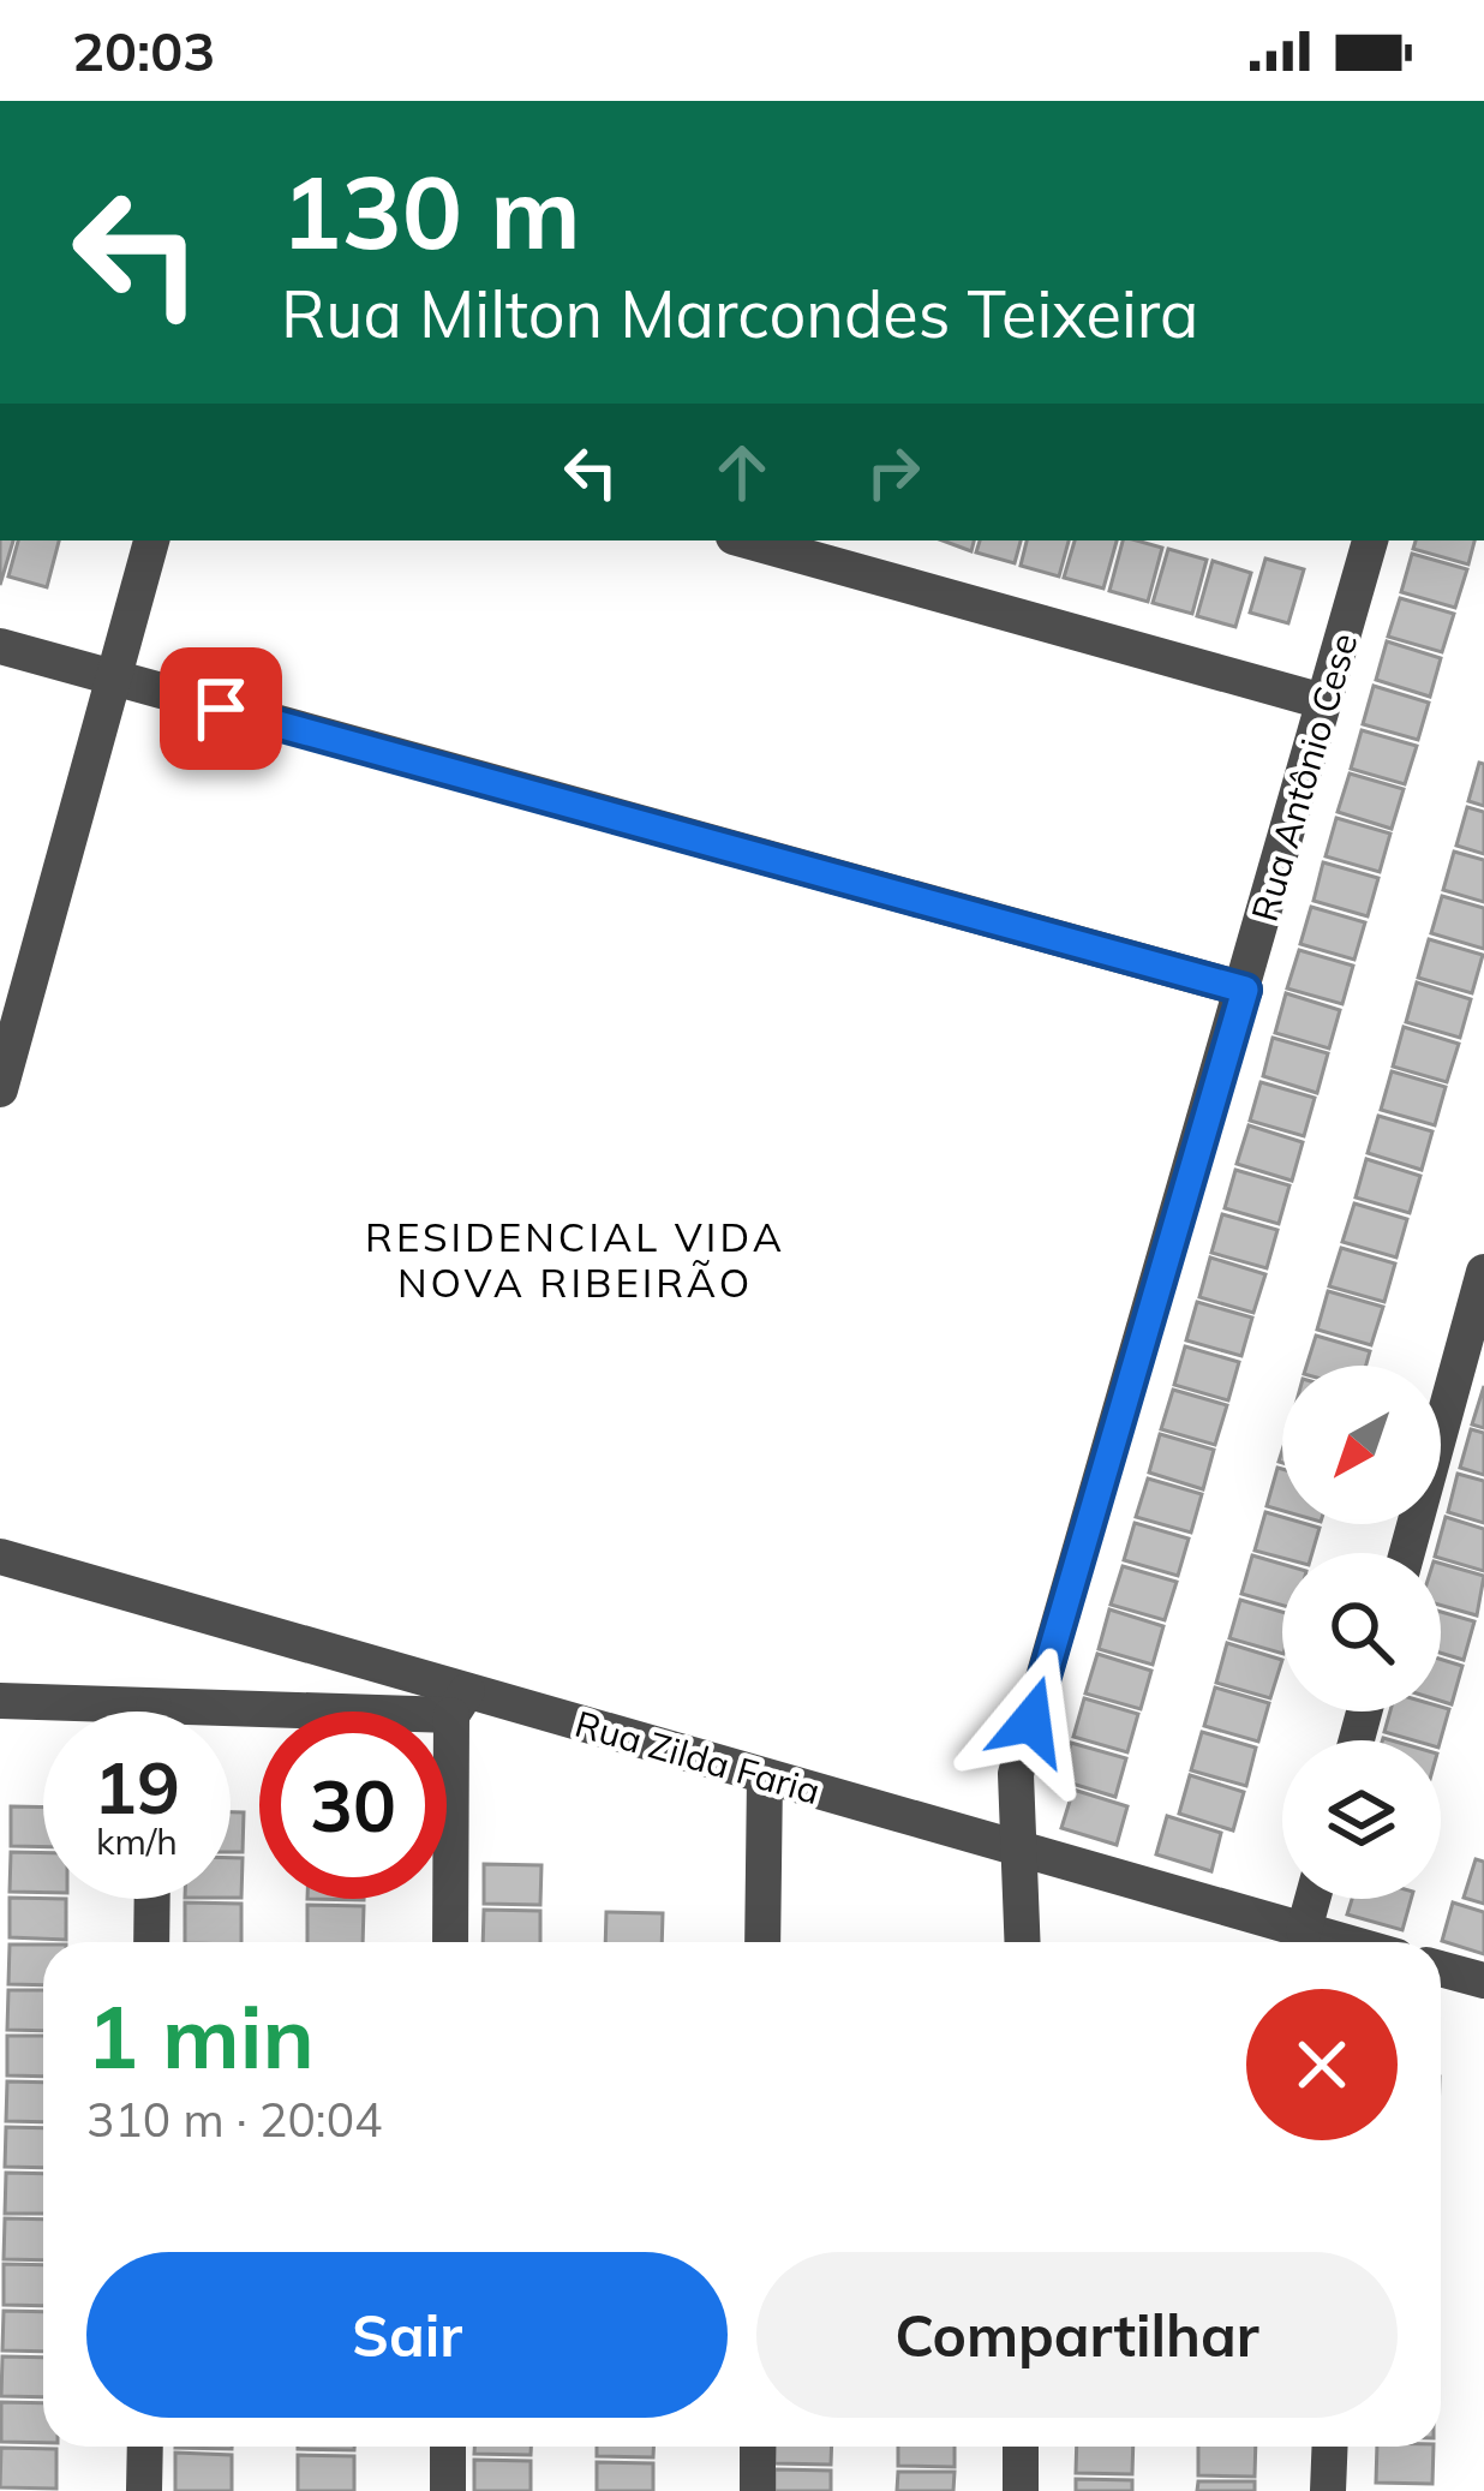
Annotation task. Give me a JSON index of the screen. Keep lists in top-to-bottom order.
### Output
{
  "streets": {
    "street": ["Rua Antônio Cese", "Rua Zilda Faria"]
  },
  "crossings": [
    ["Rua Antônio Cese", "Rua Zilda Faria"]
  ],
  "districts": ["RESIDENCIAL VIDA NOVA RIBEIRÃO"],
  "north": "bottom left",
  "page": {
    "status": "20:03",
    "turn": ["130 m", "Rua Milton Marcondes Teixeira"],
    "speed": "19 km/h",
    "limit": "30",
    "heading": ["1 min", "310 m · 20:04"],
    "buttons": ["Sair", "Compartilhar"]
  }
}
